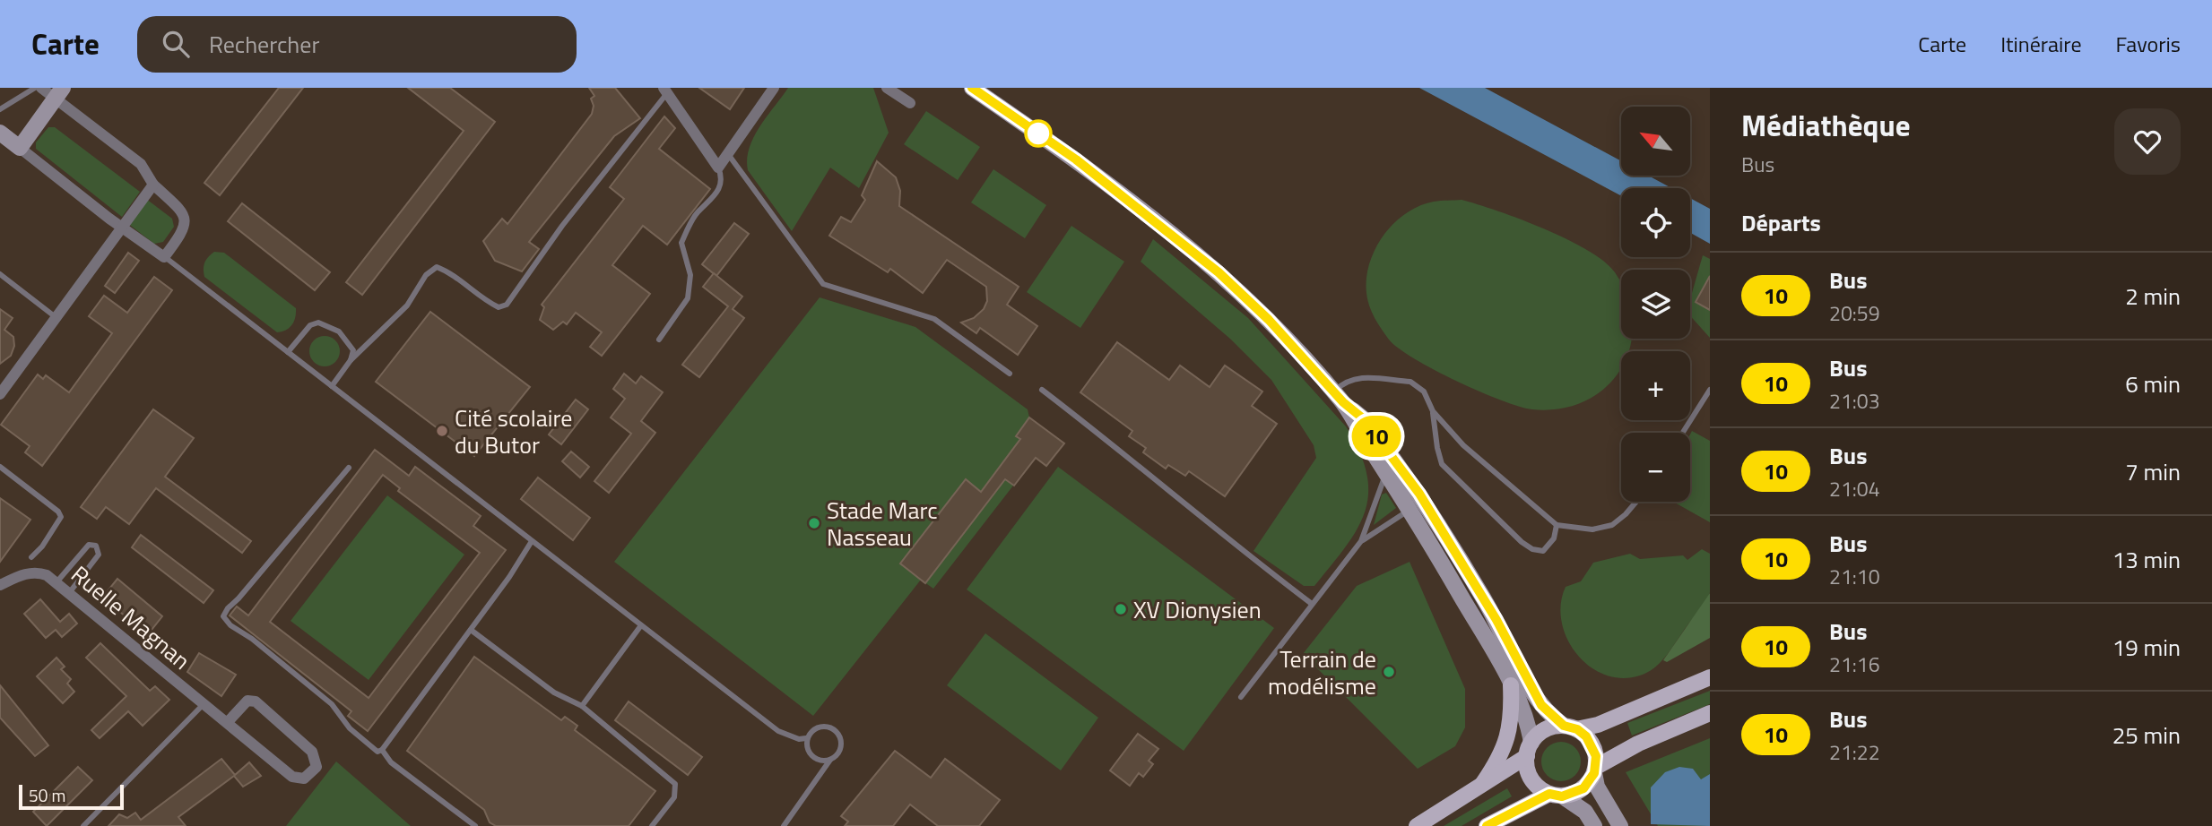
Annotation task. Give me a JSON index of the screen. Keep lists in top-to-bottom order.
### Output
{
  "streets": {
    "street": ["Ruelle Magnan"]
  },
  "places": [
    "Cité scolaire du Butor",
    "Stade Marc Nasseau",
    "XV Dionysien",
    "Terrain de modélisme"
  ],
  "lines": ["bus line 10"],
  "scale_bar": "50 m",
  "north": "top left",
  "page": {
    "header": "Carte",
    "search": "Rechercher",
    "nav": ["Carte", "Itinéraire", "Favoris"],
    "on_map": "10",
    "heading": [
      ["Médiathèque", "Bus"],
      "Départs"
    ],
    "map_buttons": ["+", "−"],
    "list": [
      {
        "mark": "10",
        "name": "Bus",
        "note": "20:59",
        "value": "2 min"
      },
      {
        "mark": "10",
        "name": "Bus",
        "note": "21:03",
        "value": "6 min"
      },
      {
        "mark": "10",
        "name": "Bus",
        "note": "21:04",
        "value": "7 min"
      },
      {
        "mark": "10",
        "name": "Bus",
        "note": "21:10",
        "value": "13 min"
      },
      {
        "mark": "10",
        "name": "Bus",
        "note": "21:16",
        "value": "19 min"
      },
      {
        "mark": "10",
        "name": "Bus",
        "note": "21:22",
        "value": "25 min"
      }
    ],
    "scale": "50 m"
  }
}
